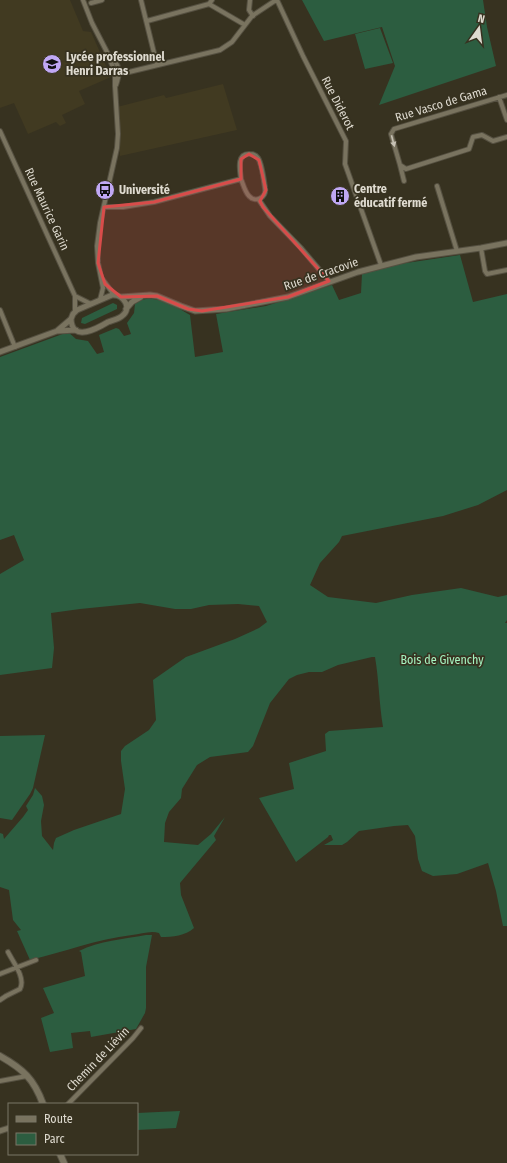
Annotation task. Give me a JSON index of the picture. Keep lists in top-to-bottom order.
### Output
{
  "streets": {
    "street": [
      "Rue Diderot",
      "Rue Vasco de Gama",
      "Rue Maurice Garin",
      "Rue de Cracovie",
      "Chemin de Liévin"
    ]
  },
  "crossings": [
    ["Rue Diderot", "Rue de Cracovie"],
    ["Rue Maurice Garin", "Rue de Cracovie"]
  ],
  "one_way": ["Rue Vasco de Gama"],
  "parks": ["Bois de Givenchy"],
  "places": {
    "school or university": ["Lycée professionnel Henri Darras"],
    "bus stop": ["Université"],
    "building": ["Centre éducatif fermé"]
  },
  "legend": ["Route", "Parc"],
  "north": "top"
}
